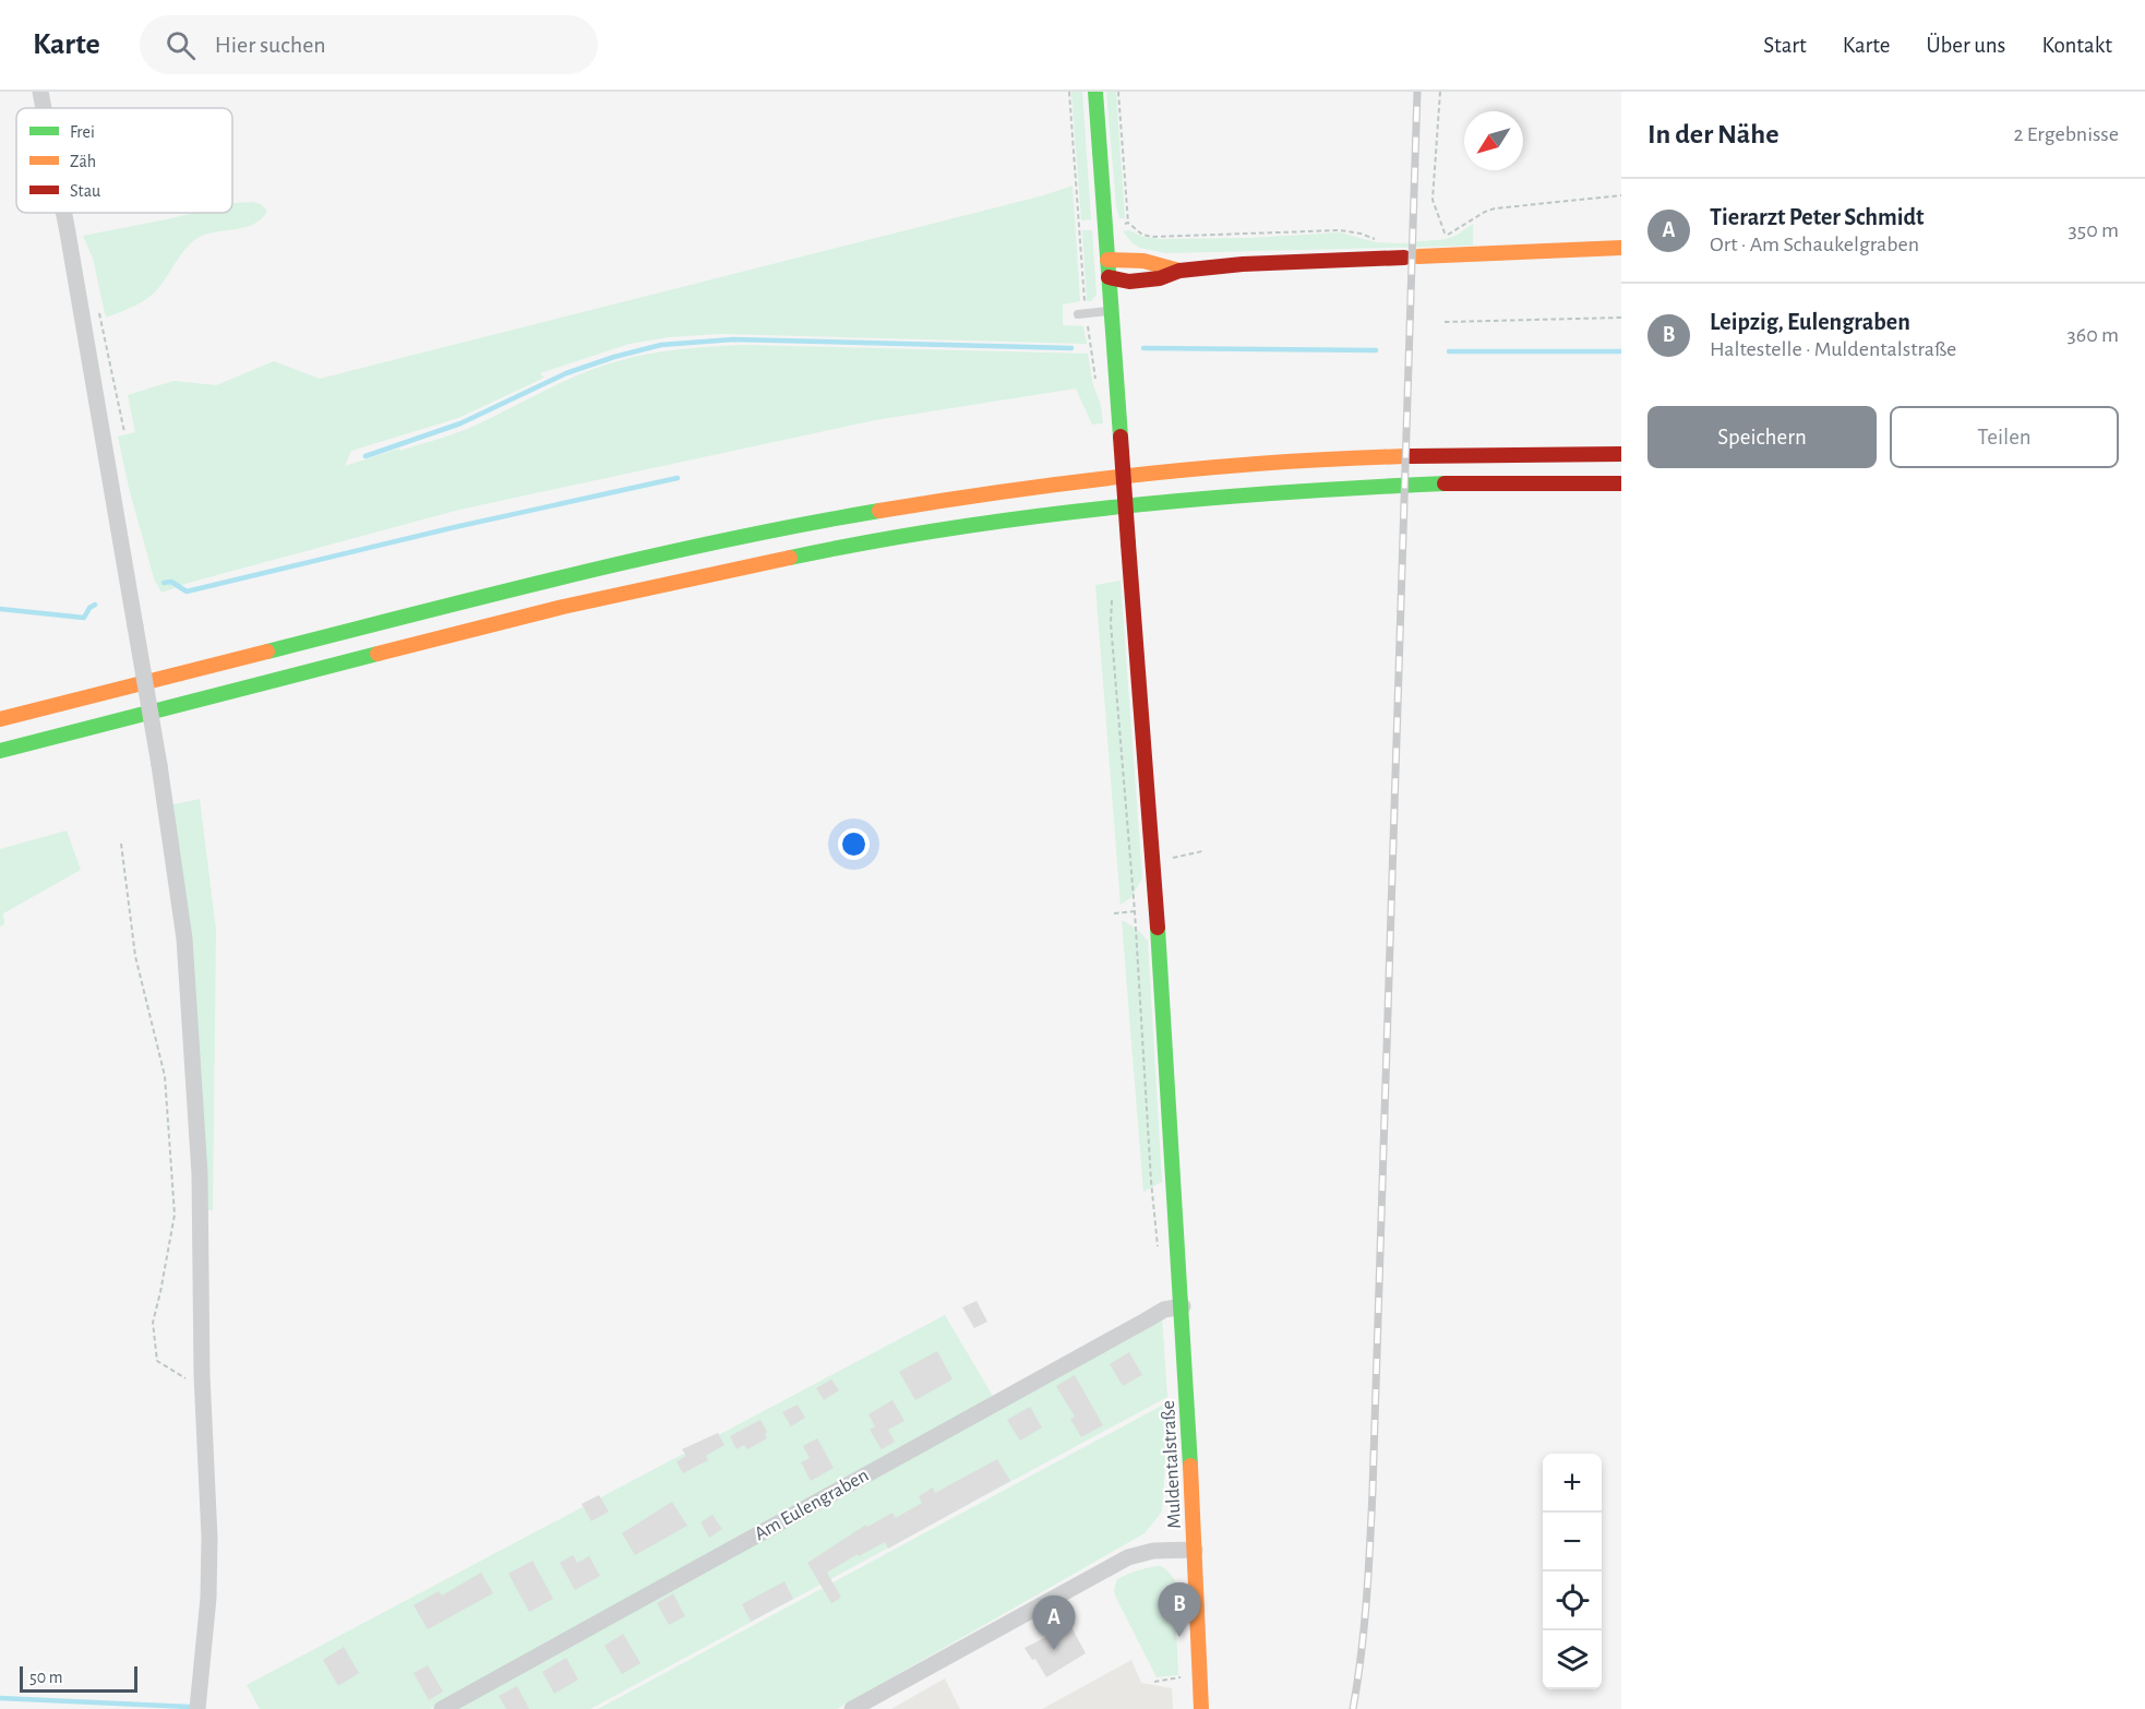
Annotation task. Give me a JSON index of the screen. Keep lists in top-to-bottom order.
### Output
{
  "streets": {
    "main road": ["Muldentalstraße"],
    "street": ["Am Eulengraben"]
  },
  "crossings": [
    ["Muldentalstraße", "Am Eulengraben"]
  ],
  "legend": ["Frei", "Zäh", "Stau"],
  "scale_bar": "50 m",
  "north": "bottom left",
  "page": {
    "header": "Karte",
    "search": "Hier suchen",
    "nav": [
      "Start",
      "Karte",
      "Über uns",
      "Kontakt"
    ],
    "heading": ["In der Nähe", "2 Ergebnisse"],
    "list": [
      {
        "mark": "A",
        "name": "Tierarzt Peter Schmidt",
        "note": "Ort · Am Schaukelgraben",
        "value": "350 m"
      },
      {
        "mark": "B",
        "name": "Leipzig, Eulengraben",
        "note": "Haltestelle · Muldentalstraße",
        "value": "360 m"
      }
    ],
    "buttons": ["Speichern", "Teilen"],
    "map_buttons": ["+", "−"],
    "pins": ["B", "A"],
    "scale": "50 m"
  }
}
